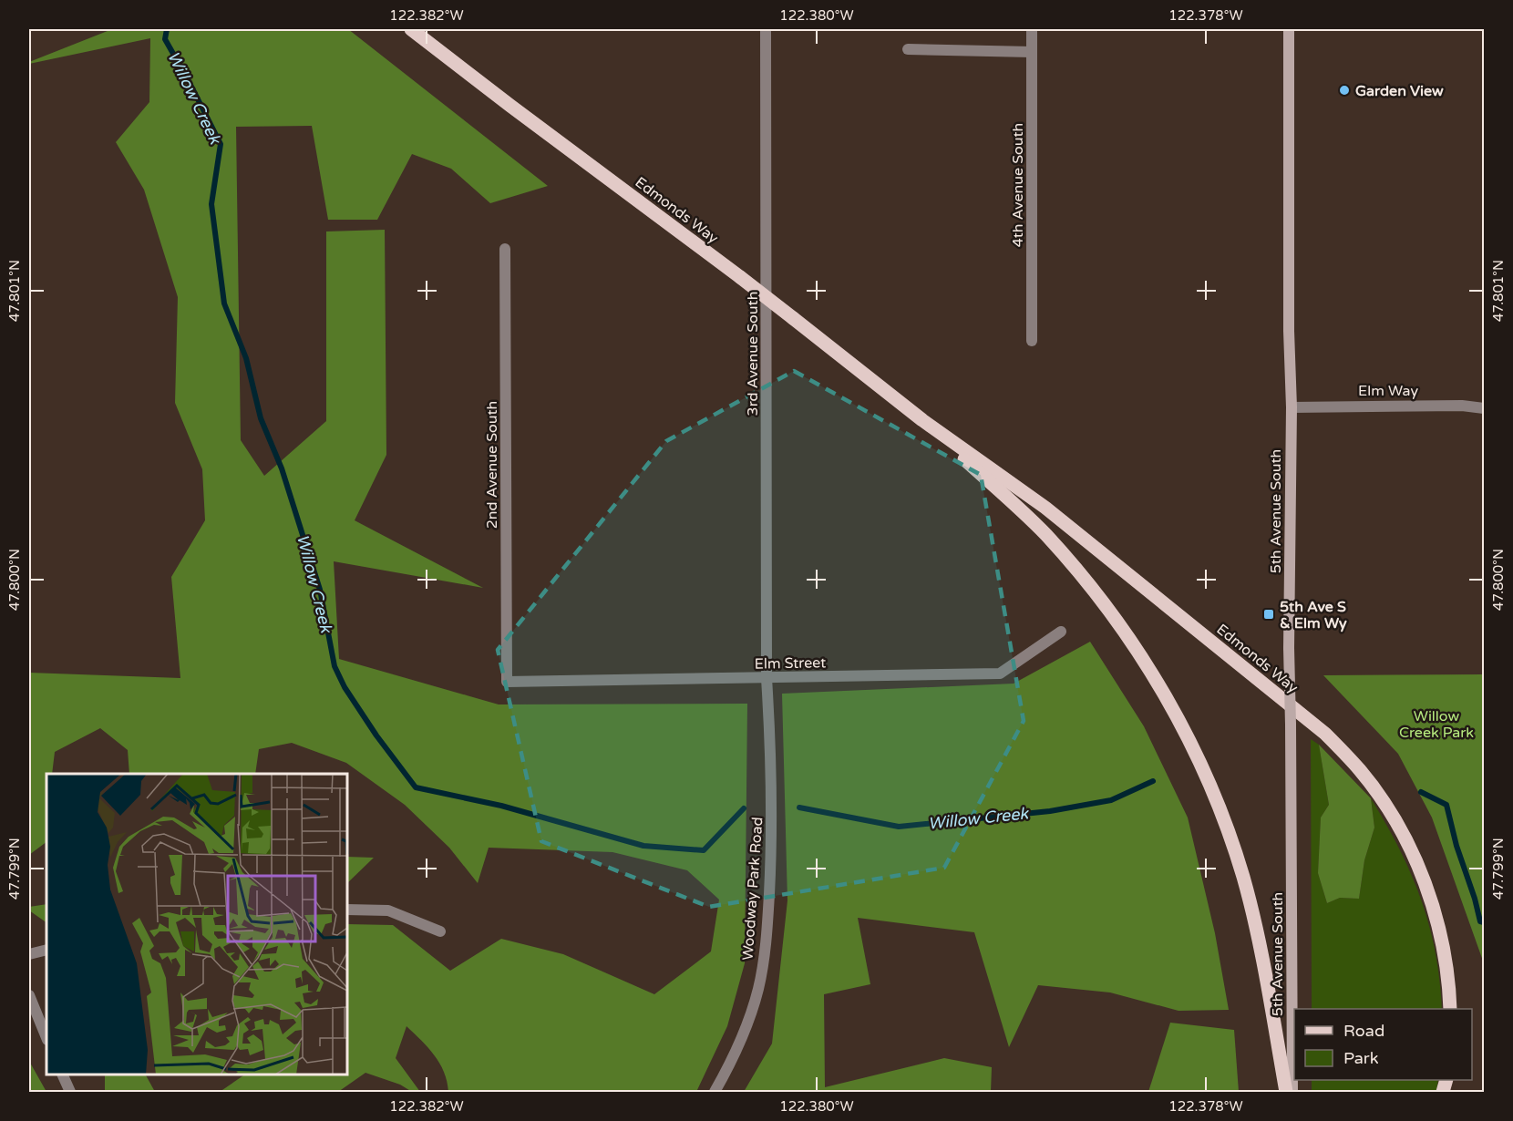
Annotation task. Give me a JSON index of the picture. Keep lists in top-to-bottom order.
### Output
{
  "streets": {
    "main road": ["Edmonds Way", "5th Avenue South"],
    "street": [
      "4th Avenue South",
      "3rd Avenue South",
      "Elm Way",
      "2nd Avenue South",
      "Elm Street",
      "Woodway Park Road"
    ]
  },
  "crossings": [
    ["3rd Avenue South", "Elm Street"],
    ["3rd Avenue South", "Woodway Park Road"],
    ["Elm Way", "5th Avenue South"],
    ["2nd Avenue South", "Elm Street"],
    ["Elm Street", "Woodway Park Road"]
  ],
  "water": ["Willow Creek"],
  "parks": ["Willow Creek Park"],
  "places": {
    "other": ["Garden View"],
    "transit": ["5th Ave S & Elm Wy"]
  },
  "legend": ["Road", "Park"],
  "coordinates": [
    "122.382°W",
    "122.380°W",
    "122.378°W",
    "47.801°N",
    "47.800°N",
    "47.799°N"
  ]
}
